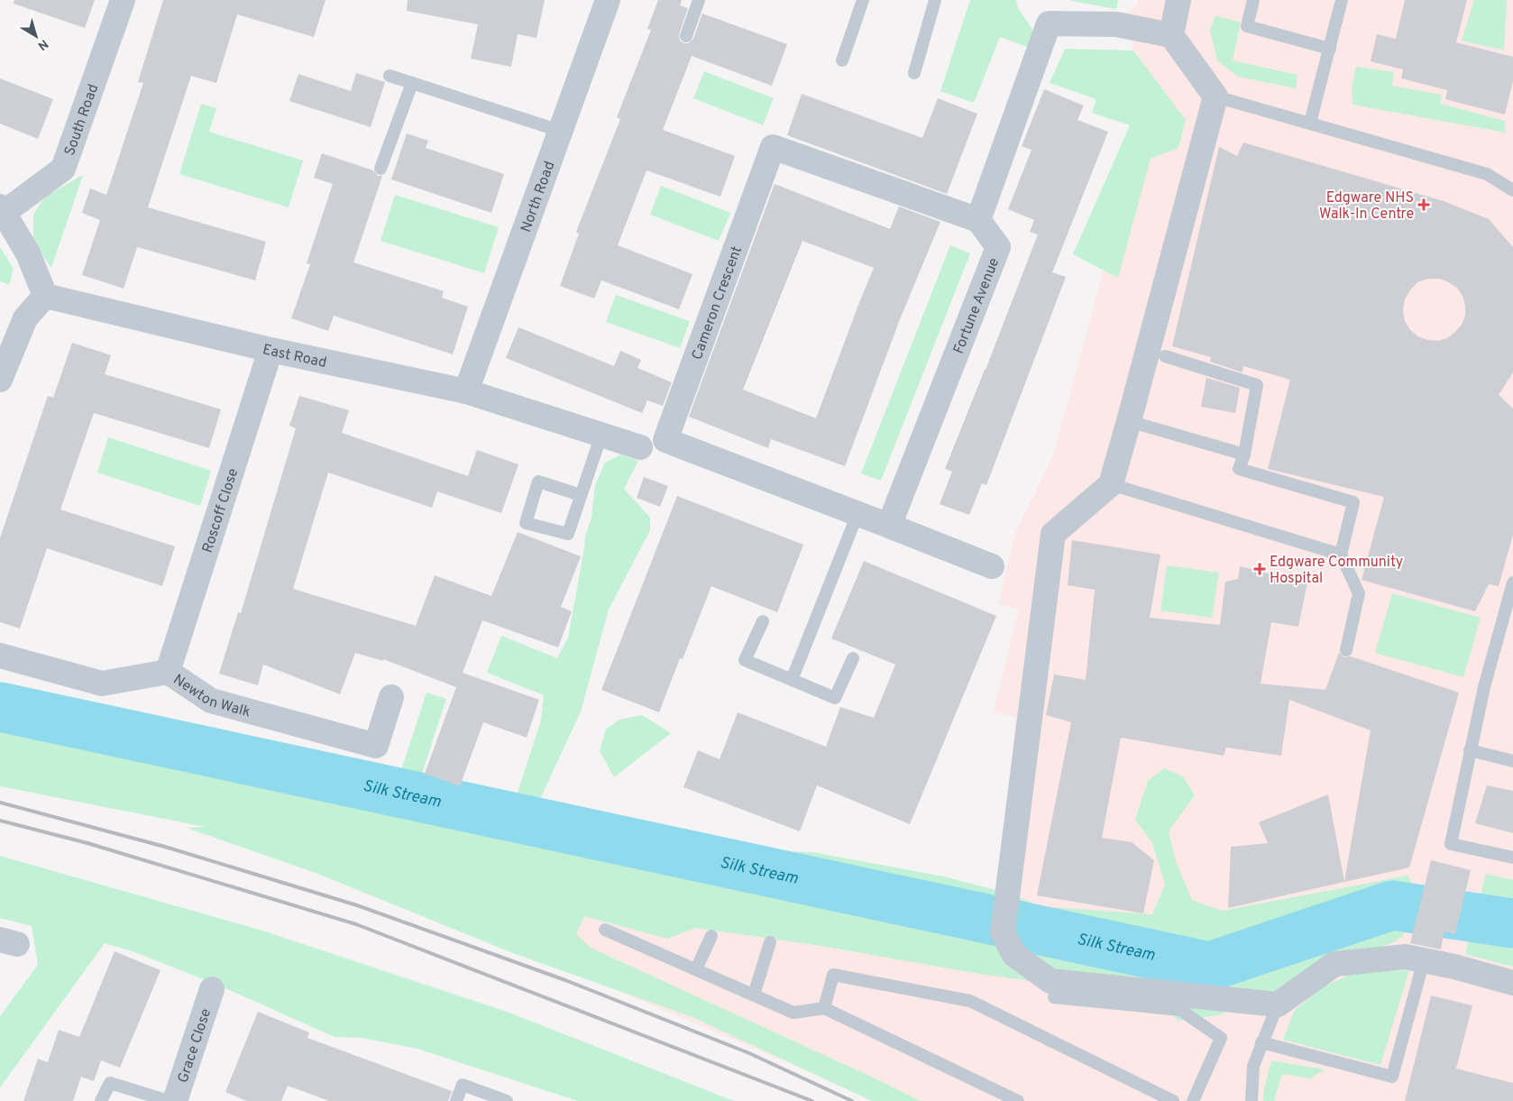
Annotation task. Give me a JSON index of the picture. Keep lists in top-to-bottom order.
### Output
{
  "streets": {
    "street": [
      "South Road",
      "North Road",
      "Cameron Crescent",
      "Fortune Avenue",
      "East Road",
      "Roscoff Close",
      "Newton Walk",
      "Grace Close"
    ]
  },
  "crossings": [
    ["North Road", "East Road"],
    ["Cameron Crescent", "Fortune Avenue"],
    ["East Road", "Roscoff Close"],
    ["Roscoff Close", "Newton Walk"]
  ],
  "water": ["Silk Stream"],
  "places": {
    "health": ["Edgware NHS Walk-In Centre", "Edgware Community Hospital"]
  },
  "north": "bottom right"
}
